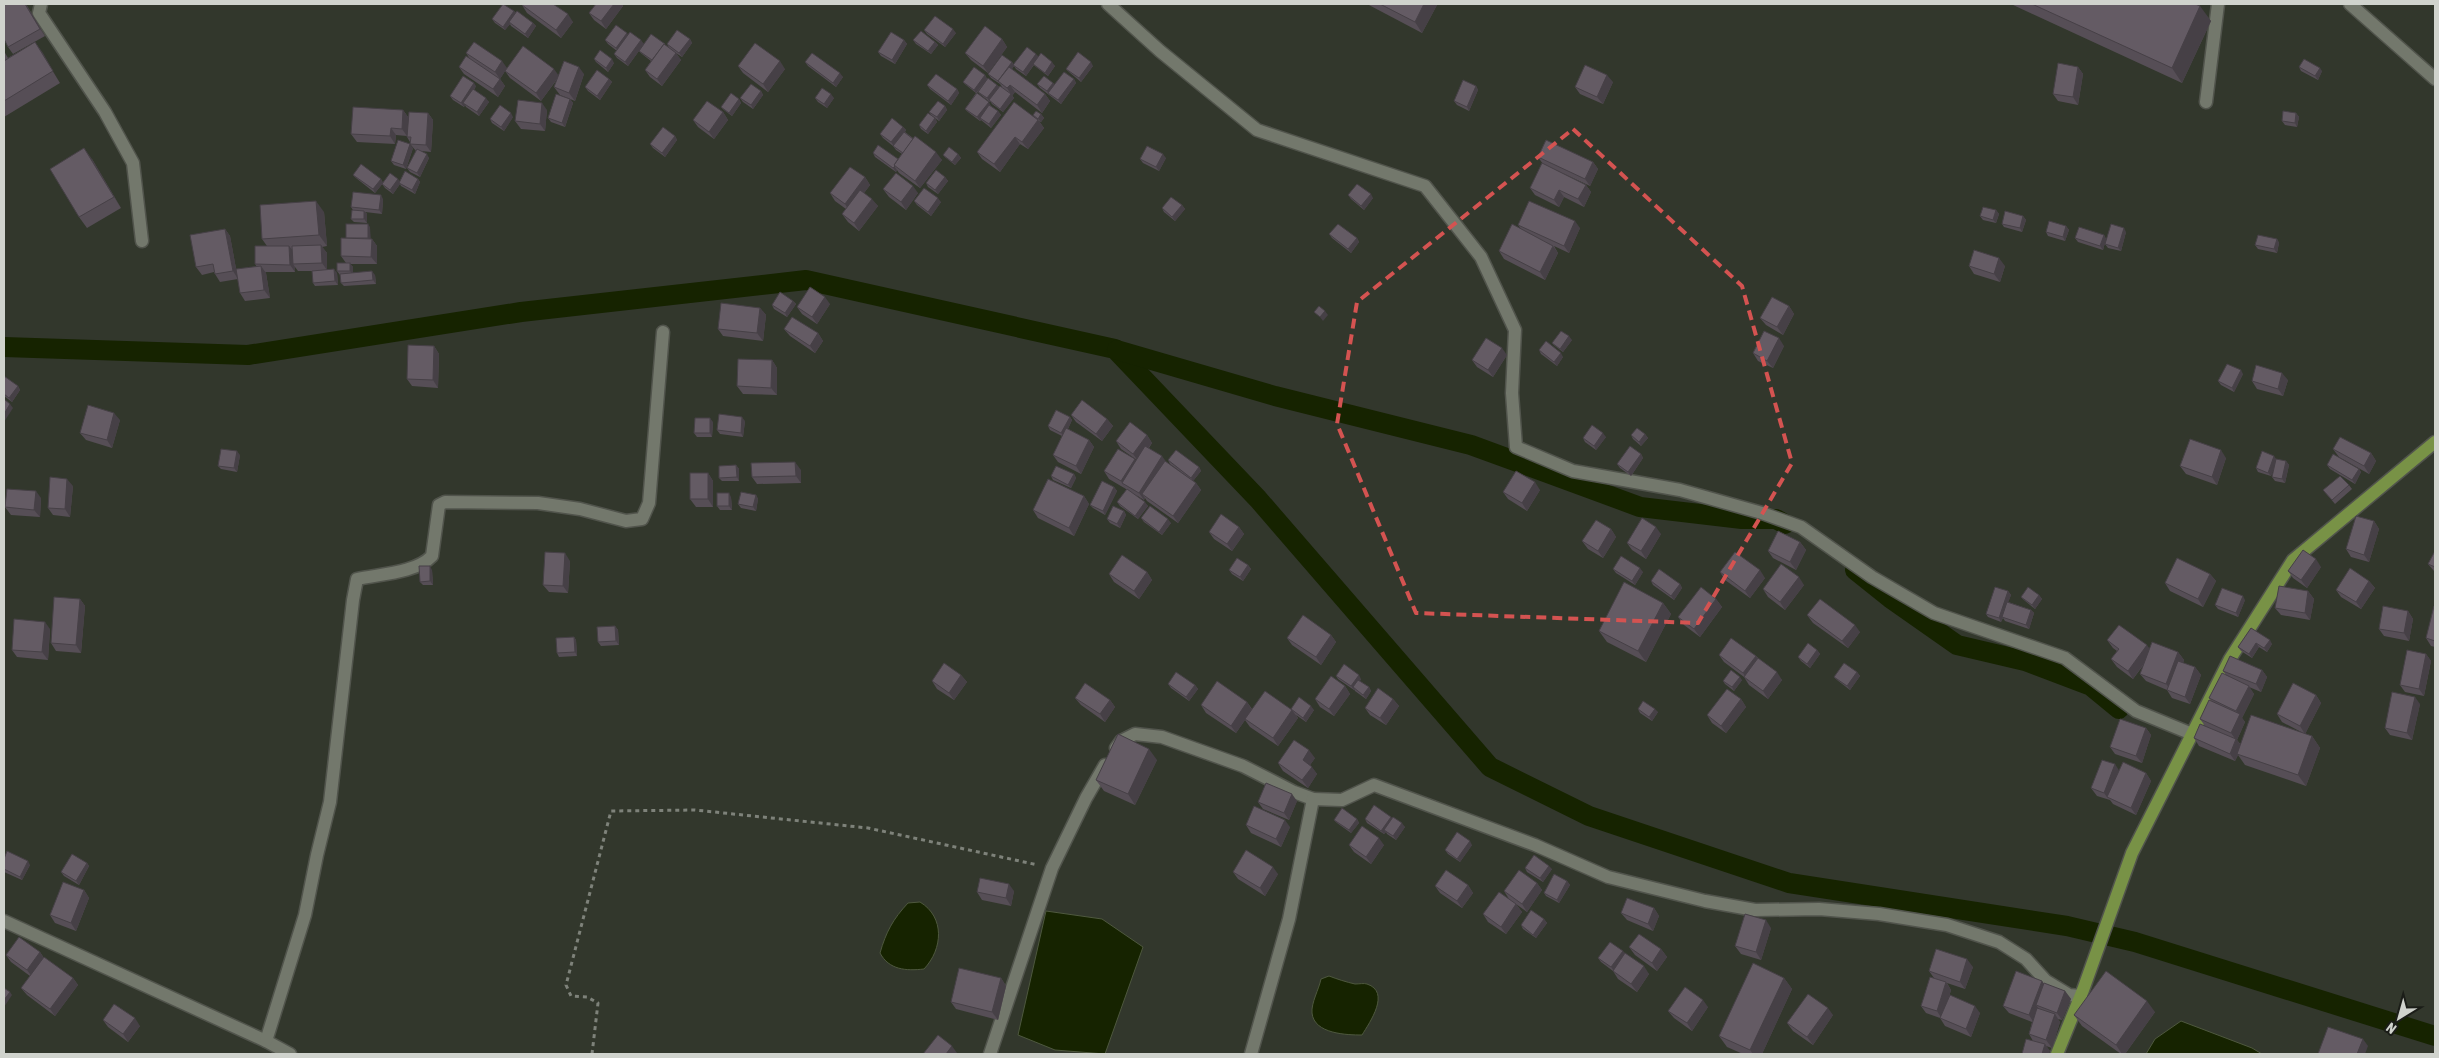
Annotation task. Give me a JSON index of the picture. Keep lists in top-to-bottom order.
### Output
{
  "north": "bottom left"
}
